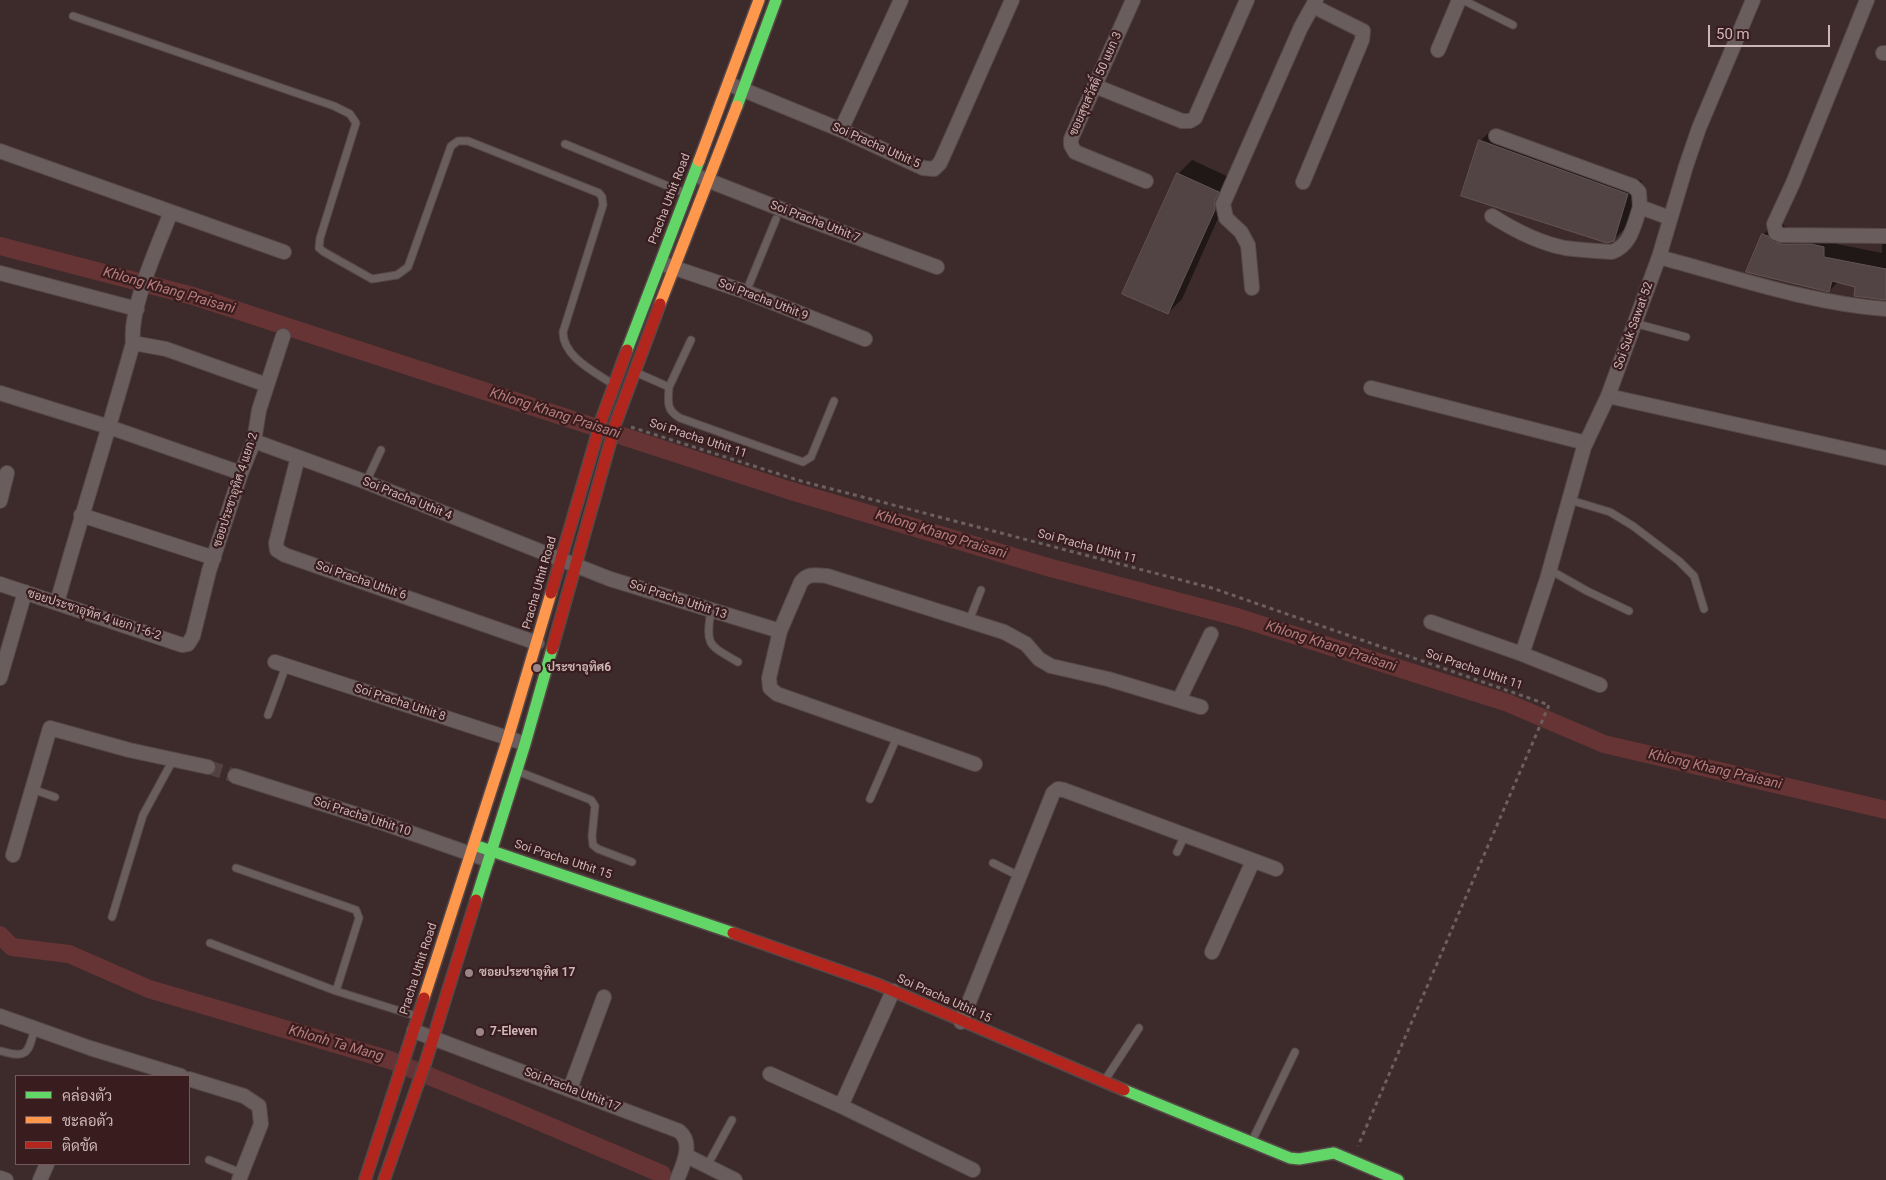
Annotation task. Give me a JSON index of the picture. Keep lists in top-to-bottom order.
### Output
{
  "streets": {
    "main road": ["Pracha Uthit Road", "Soi Pracha Uthit 15"],
    "street": [
      "ฃอยสุขสวัสดิ์ 50 แยก 3",
      "Soi Pracha Uthit 5",
      "Soi Pracha Uthit 7",
      "Soi Pracha Uthit 9",
      "Soi Suk Sawat 52",
      "ซอยประชาอุทิศ 4 แยก 2",
      "Soi Pracha Uthit 4",
      "Soi Pracha Uthit 6",
      "Soi Pracha Uthit 13",
      "ซอยประชาอุทิศ 4 แยก 1-6-2",
      "Soi Pracha Uthit 8",
      "Soi Pracha Uthit 10",
      "Soi Pracha Uthit 17"
    ],
    "path": ["Soi Pracha Uthit 11"]
  },
  "crossings": [
    ["Soi Pracha Uthit 5", "Pracha Uthit Road"],
    ["Pracha Uthit Road", "Soi Pracha Uthit 7"],
    ["Pracha Uthit Road", "Soi Pracha Uthit 9"],
    ["Pracha Uthit Road", "Soi Pracha Uthit 4"],
    ["Pracha Uthit Road", "Soi Pracha Uthit 6"],
    ["Pracha Uthit Road", "Soi Pracha Uthit 8"],
    ["Pracha Uthit Road", "Soi Pracha Uthit 10"],
    ["Pracha Uthit Road", "Soi Pracha Uthit 17"],
    ["Soi Pracha Uthit 11", "Soi Pracha Uthit 15"],
    ["ซอยประชาอุทิศ 4 แยก 2", "Soi Pracha Uthit 4"],
    ["ซอยประชาอุทิศ 4 แยก 2", "ซอยประชาอุทิศ 4 แยก 1-6-2"],
    ["Soi Pracha Uthit 4", "Soi Pracha Uthit 6"],
    ["Soi Pracha Uthit 4", "Soi Pracha Uthit 13"],
    ["Soi Pracha Uthit 10", "Soi Pracha Uthit 15"]
  ],
  "water": ["Khlong Khang Praisani", "Khlonh Ta Mang"],
  "places": ["ประชาอุทิศ6", "ซอยประชาอุทิศ 17", "7-Eleven"],
  "legend": ["คล่องตัว", "ชะลอตัว", "ติดขัด"],
  "scale_bar": "50 m"
}
